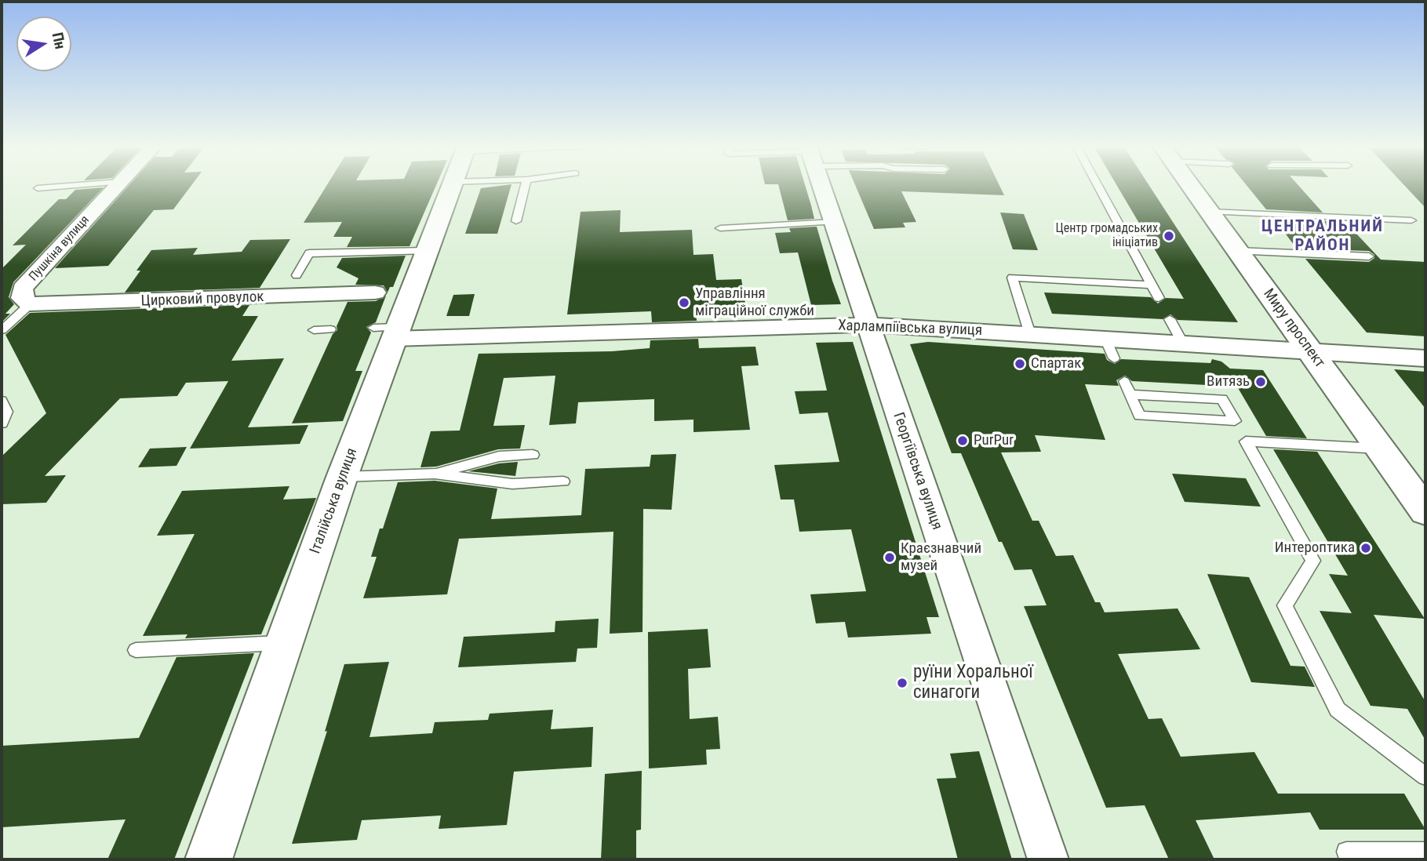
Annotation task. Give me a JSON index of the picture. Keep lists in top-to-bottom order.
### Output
{
  "streets": {
    "street": [
      "Пушкіна вулиця",
      "Цирковий провулок",
      "Харлампіївська вулиця",
      "Миру проспект",
      "Георгіївська вулиця",
      "Італійська вулиця"
    ]
  },
  "crossings": [
    ["Пушкіна вулиця", "Цирковий провулок"],
    ["Харлампіївська вулиця", "Миру проспект"],
    ["Харлампіївська вулиця", "Георгіївська вулиця"],
    ["Харлампіївська вулиця", "Італійська вулиця"]
  ],
  "districts": ["ЦЕНТРАЛЬНИЙ РАЙОН"],
  "places": [
    "Центр громадських ініціатив",
    "Управління міграційної служби",
    "Спартак",
    "Витязь",
    "PurPur",
    "Интероптика",
    "Краєзнавчий музей",
    "руїни Хоральної синагоги"
  ],
  "north": "right"
}
